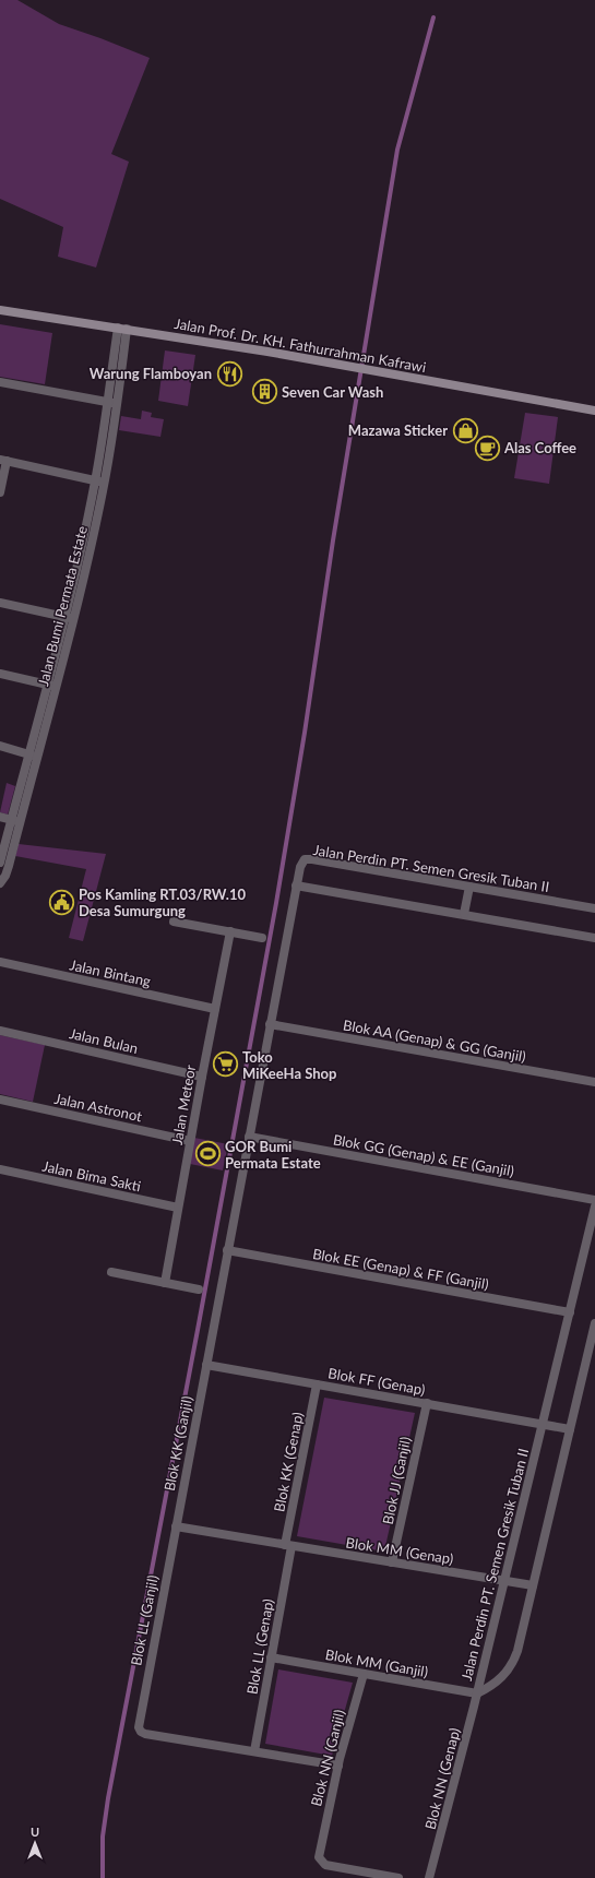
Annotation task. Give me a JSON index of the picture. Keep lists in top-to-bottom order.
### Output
{
  "streets": {
    "main road": ["Jalan Prof. Dr. KH. Fathurrahman Kafrawi"],
    "street": [
      "Jalan Bumi Permata Estate",
      "Jalan Perdin PT. Semen Gresik Tuban II",
      "Jalan Bintang",
      "Jalan Bulan",
      "Blok AA (Genap) & GG (Ganjil)",
      "Jalan Meteor",
      "Jalan Astronot",
      "Blok GG (Genap) & EE (Ganjil)",
      "Jalan Bima Sakti",
      "Blok EE (Genap) & FF (Ganjil)",
      "Blok FF (Genap)",
      "Blok KK (Ganjil)",
      "Blok KK (Genap)",
      "Blok JJ (Ganjil)",
      "Blok MM (Genap)",
      "Blok LL (Ganjil)",
      "Blok LL (Genap)",
      "Blok MM (Ganjil)",
      "Blok NN (Ganjil)",
      "Blok NN (Genap)"
    ]
  },
  "crossings": [
    ["Jalan Prof. Dr. KH. Fathurrahman Kafrawi", "Jalan Bumi Permata Estate"],
    ["Jalan Perdin PT. Semen Gresik Tuban II", "Blok AA (Genap) & GG (Ganjil)"],
    ["Jalan Perdin PT. Semen Gresik Tuban II", "Blok GG (Genap) & EE (Ganjil)"],
    ["Jalan Perdin PT. Semen Gresik Tuban II", "Blok EE (Genap) & FF (Ganjil)"],
    ["Jalan Perdin PT. Semen Gresik Tuban II", "Blok FF (Genap)"],
    ["Jalan Perdin PT. Semen Gresik Tuban II", "Blok KK (Ganjil)"],
    ["Jalan Perdin PT. Semen Gresik Tuban II", "Blok MM (Genap)"],
    ["Jalan Perdin PT. Semen Gresik Tuban II", "Blok MM (Ganjil)"],
    ["Jalan Perdin PT. Semen Gresik Tuban II", "Blok NN (Genap)"],
    ["Jalan Bintang", "Jalan Meteor"],
    ["Jalan Bulan", "Jalan Meteor"],
    ["Jalan Meteor", "Jalan Astronot"],
    ["Jalan Meteor", "Jalan Bima Sakti"],
    ["Blok GG (Genap) & EE (Ganjil)", "Blok KK (Ganjil)"],
    ["Blok EE (Genap) & FF (Ganjil)", "Blok KK (Ganjil)"],
    ["Blok FF (Genap)", "Blok KK (Ganjil)"],
    ["Blok FF (Genap)", "Blok KK (Genap)"],
    ["Blok FF (Genap)", "Blok JJ (Ganjil)"],
    ["Blok KK (Ganjil)", "Blok MM (Genap)"],
    ["Blok KK (Ganjil)", "Blok LL (Ganjil)"],
    ["Blok KK (Genap)", "Blok MM (Genap)"],
    ["Blok KK (Genap)", "Blok LL (Genap)"],
    ["Blok JJ (Ganjil)", "Blok MM (Genap)"],
    ["Blok MM (Genap)", "Blok LL (Ganjil)"],
    ["Blok MM (Genap)", "Blok LL (Genap)"],
    ["Blok LL (Ganjil)", "Blok LL (Genap)"],
    ["Blok LL (Genap)", "Blok MM (Ganjil)"],
    ["Blok MM (Ganjil)", "Blok NN (Ganjil)"],
    ["Blok MM (Ganjil)", "Blok NN (Genap)"]
  ],
  "places": {
    "restaurant": ["Warung Flamboyan"],
    "building": ["Seven Car Wash"],
    "shop": ["Mazawa Sticker"],
    "cafe": ["Alas Coffee"],
    "public building": ["Pos Kamling RT.03/RW.10 Desa Sumurgung"],
    "supermarket": ["Toko MiKeeHa Shop"],
    "sports": ["GOR Bumi Permata Estate"]
  },
  "north": "top"
}
